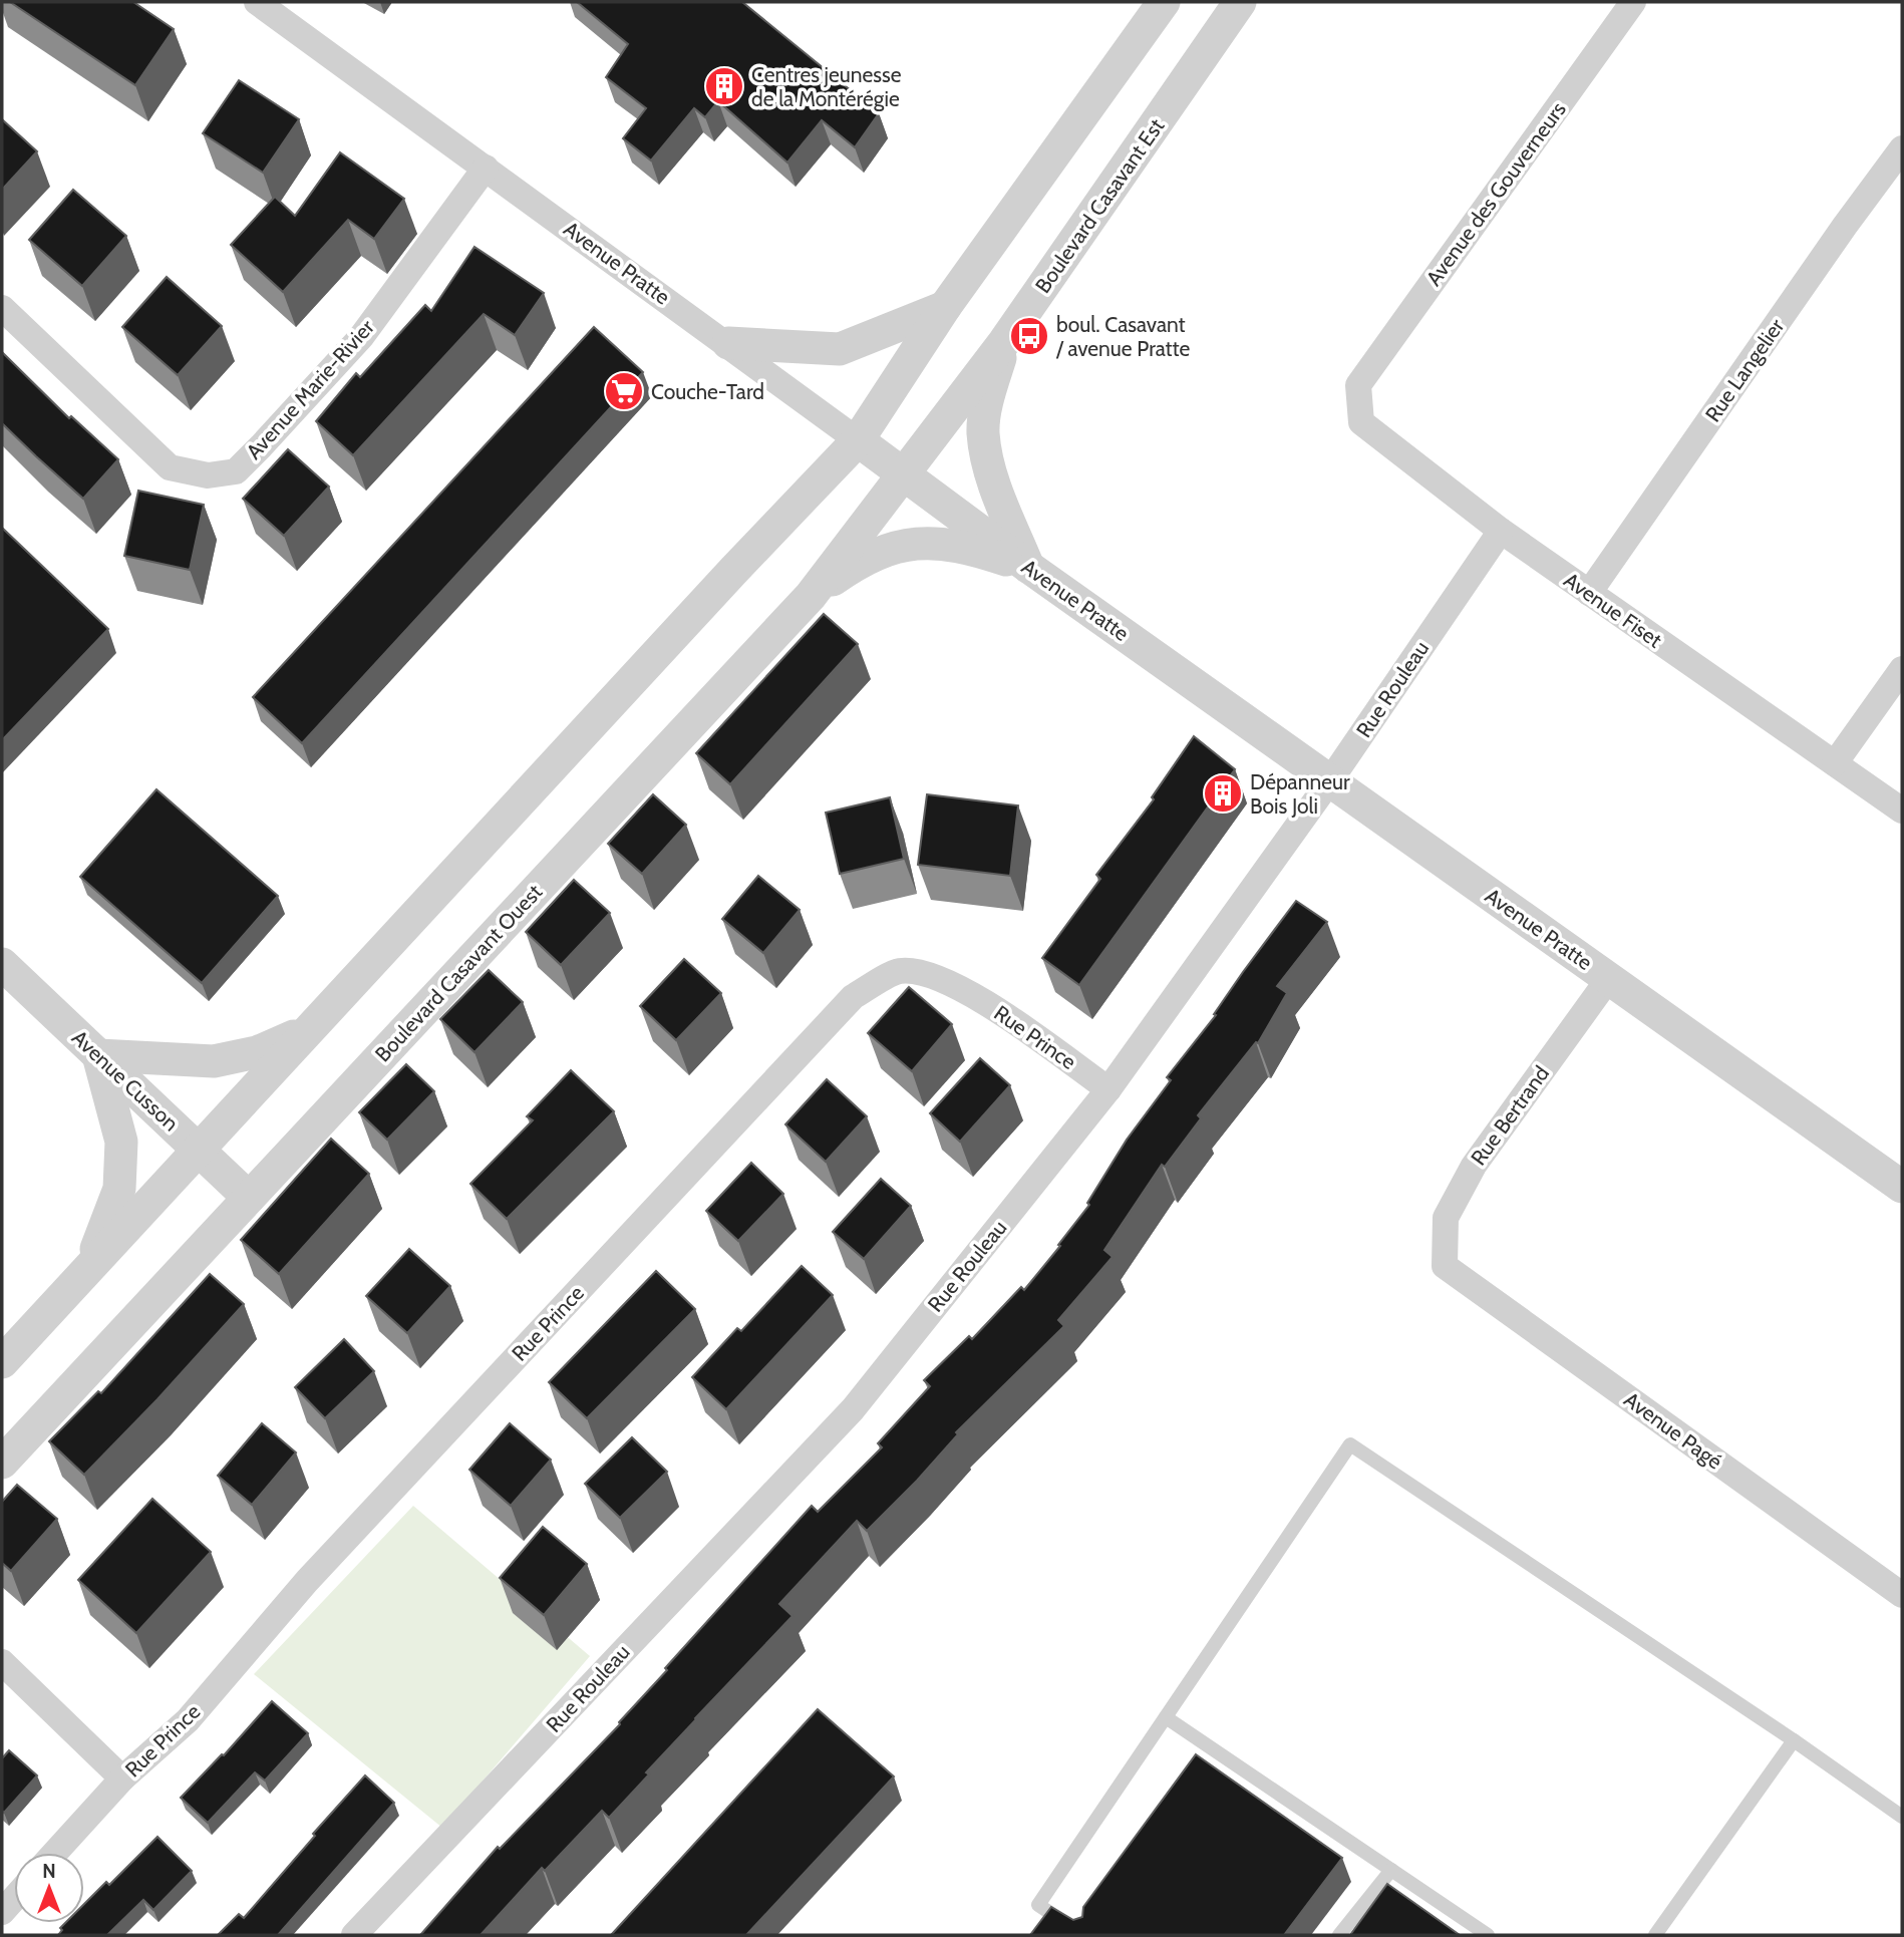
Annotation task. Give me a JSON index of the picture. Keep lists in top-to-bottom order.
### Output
{
  "streets": {
    "street": [
      "Avenue des Gouverneurs",
      "Boulevard Casavant Est",
      "Avenue Pratte",
      "Rue Langelier",
      "Avenue Marie-Rivier",
      "Avenue Fiset",
      "Rue Rouleau",
      "Boulevard Casavant Ouest",
      "Rue Prince",
      "Avenue Cusson",
      "Rue Bertrand",
      "Avenue Pagé"
    ]
  },
  "crossings": [
    ["Avenue des Gouverneurs", "Avenue Fiset"],
    ["Boulevard Casavant Est", "Avenue Pratte"],
    ["Boulevard Casavant Est", "Boulevard Casavant Ouest"],
    ["Avenue Pratte", "Avenue Marie-Rivier"],
    ["Avenue Pratte", "Rue Rouleau"],
    ["Avenue Pratte", "Boulevard Casavant Ouest"],
    ["Avenue Pratte", "Rue Bertrand"],
    ["Rue Langelier", "Avenue Fiset"],
    ["Avenue Fiset", "Rue Rouleau"],
    ["Rue Rouleau", "Rue Prince"],
    ["Boulevard Casavant Ouest", "Avenue Cusson"],
    ["Rue Bertrand", "Avenue Pagé"]
  ],
  "places": {
    "building": ["Centres jeunesse de la Montérégie", "Dépanneur Bois Joli"],
    "bus stop": ["boul. Casavant / avenue Pratte"],
    "supermarket": ["Couche-Tard"]
  },
  "north": "top"
}
